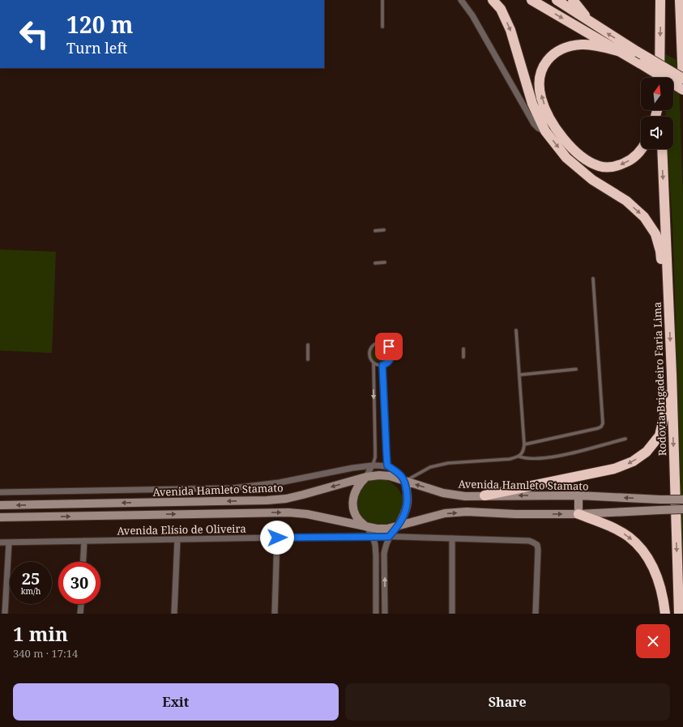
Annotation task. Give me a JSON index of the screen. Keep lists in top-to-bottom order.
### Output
{
  "streets": {
    "highway": ["Rodovia Brigadeiro Faria Lima"],
    "main road": ["Avenida Hamleto Stamato"],
    "street": ["Avenida Elísio de Oliveira"]
  },
  "one_way": ["Rodovia Brigadeiro Faria Lima"],
  "north": "top",
  "page": {
    "turn": ["120 m", "Turn left"],
    "speed": "25 km/h",
    "limit": "30",
    "heading": ["1 min", "340 m · 17:14"],
    "buttons": ["Exit", "Share"]
  }
}
